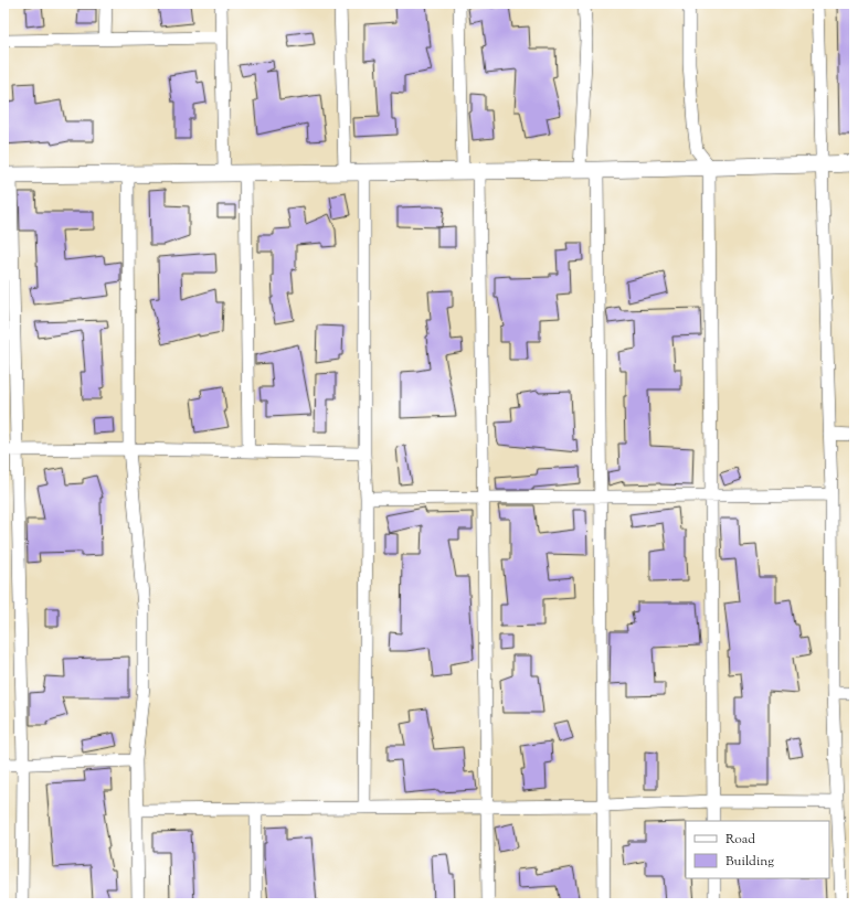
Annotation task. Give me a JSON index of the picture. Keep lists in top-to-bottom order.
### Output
{
  "legend": ["Road", "Building"]
}
